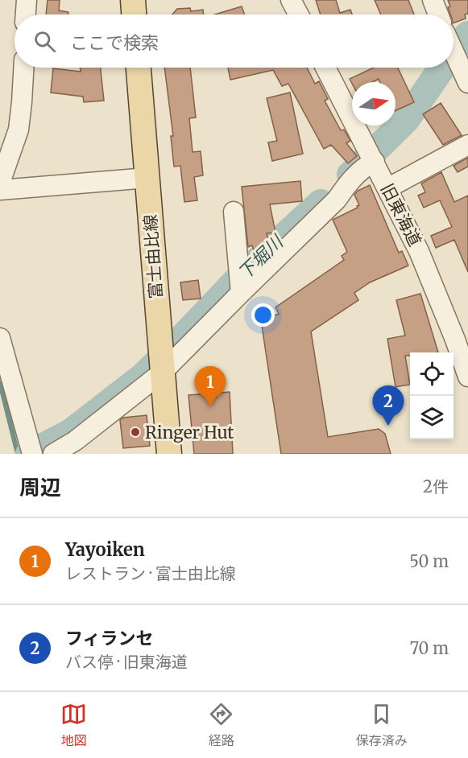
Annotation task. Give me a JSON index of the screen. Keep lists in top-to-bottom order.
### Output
{
  "streets": {
    "main road": ["富士由比線"],
    "street": ["旧東海道"]
  },
  "water": ["下堀川"],
  "places": ["Ringer Hut"],
  "north": "right",
  "page": {
    "search": "ここで検索",
    "pins": ["1", "2"],
    "heading": ["周辺", "2件"],
    "list": [
      {
        "mark": "1",
        "name": "Yayoiken",
        "note": "レストラン · 富士由比線",
        "value": "50 m"
      },
      {
        "mark": "2",
        "name": "フィランセ",
        "note": "バス停 · 旧東海道",
        "value": "70 m"
      }
    ],
    "nav": ["地図", "経路", "保存済み"]
  }
}
